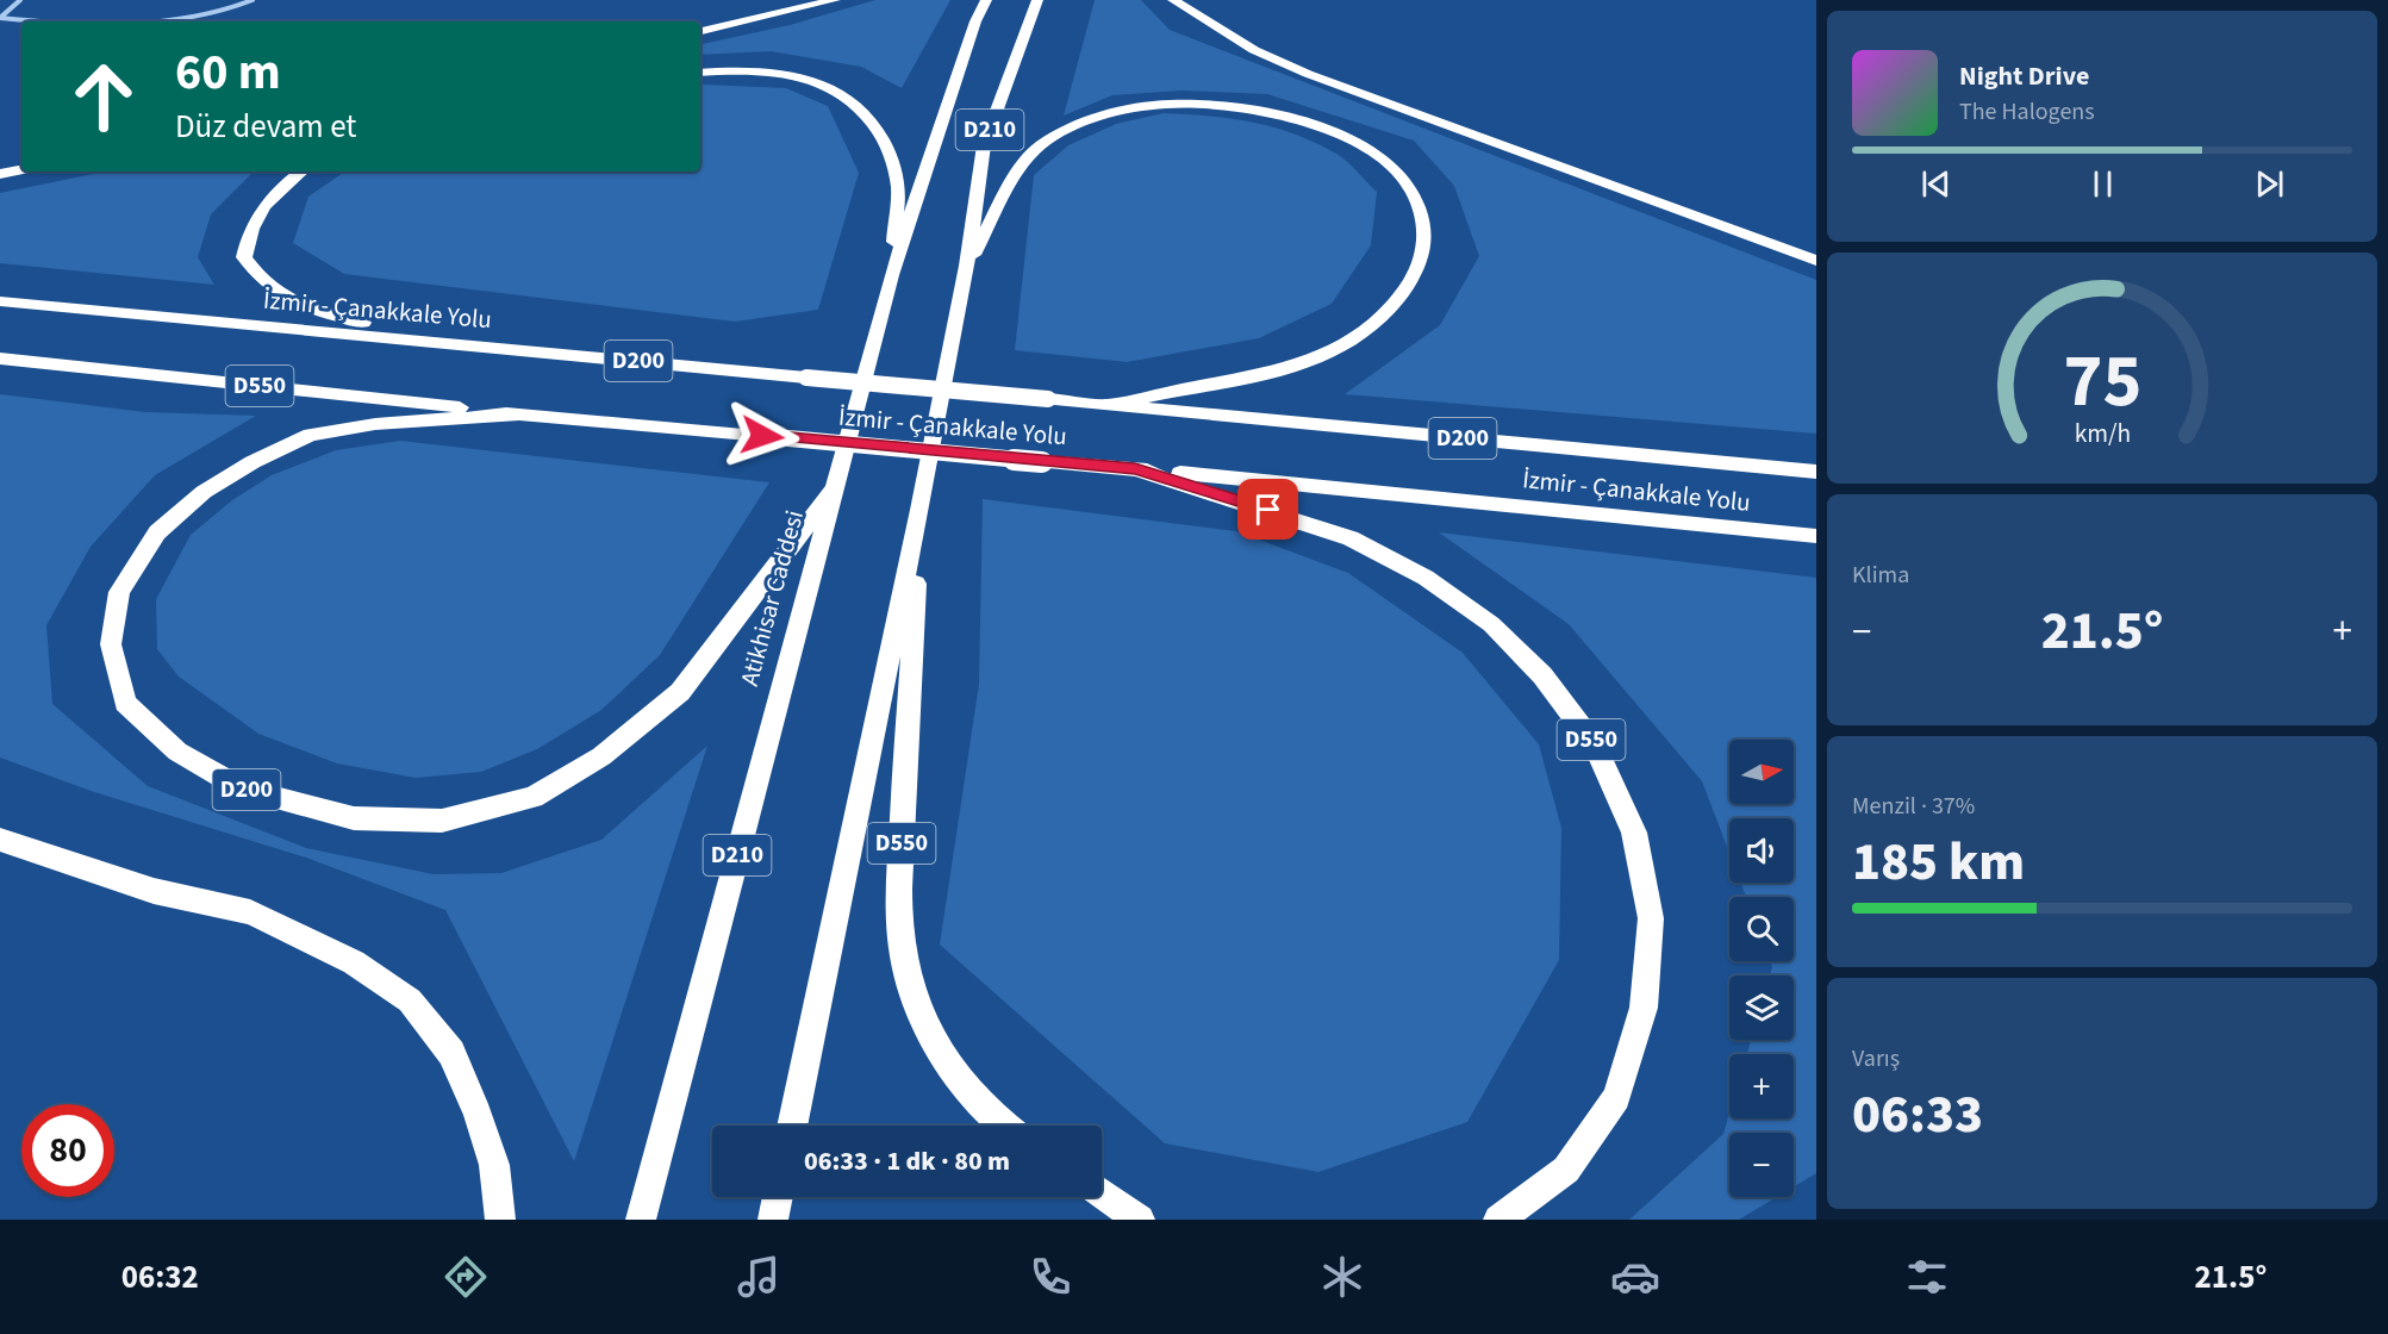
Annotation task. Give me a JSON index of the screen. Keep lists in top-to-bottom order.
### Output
{
  "streets": {
    "highway": [
      "D210",
      "İzmir - Çanakkale Yolu",
      "D200",
      "D550",
      "Atikhisar Caddesi"
    ]
  },
  "crossings": [
    ["D210", "D550"],
    ["İzmir - Çanakkale Yolu", "D200"],
    ["İzmir - Çanakkale Yolu", "D550"],
    ["D200", "Atikhisar Caddesi"]
  ],
  "north": "right",
  "page": {
    "turn": ["60 m", "Düz devam et"],
    "song": ["Night Drive", "The Halogens"],
    "tile": [
      "Klima",
      ["Menzil · 37%", "185 km"],
      ["Varış", "06:33"]
    ],
    "heat": ["−", "21.5°", "+"],
    "map_buttons": ["+", "−"],
    "limit": "80",
    "trip": "06:33 · 1 dk · 80 m",
    "tabs": ["06:32", "21.5°"],
    "gauge": ["75", "km/h"]
  }
}
